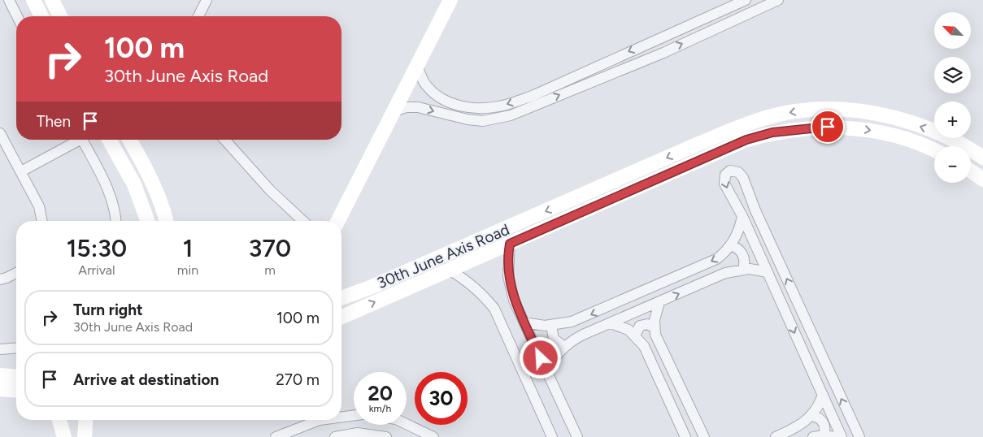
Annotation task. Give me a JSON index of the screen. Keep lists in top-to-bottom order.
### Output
{
  "streets": {
    "street": ["30th June Axis Road"]
  },
  "north": "top left",
  "page": {
    "map_buttons": ["+", "−"],
    "turn": ["100 m", "30th June Axis Road"],
    "then": "Then",
    "eta": [
      "15:30",
      "Arrival",
      "1",
      "min",
      "370",
      "m"
    ],
    "list": [
      {
        "name": "Turn right",
        "note": "30th June Axis Road",
        "value": "100 m"
      },
      {
        "name": "Arrive at destination",
        "value": "270 m"
      }
    ],
    "speed": "20 km/h",
    "limit": "30"
  }
}
